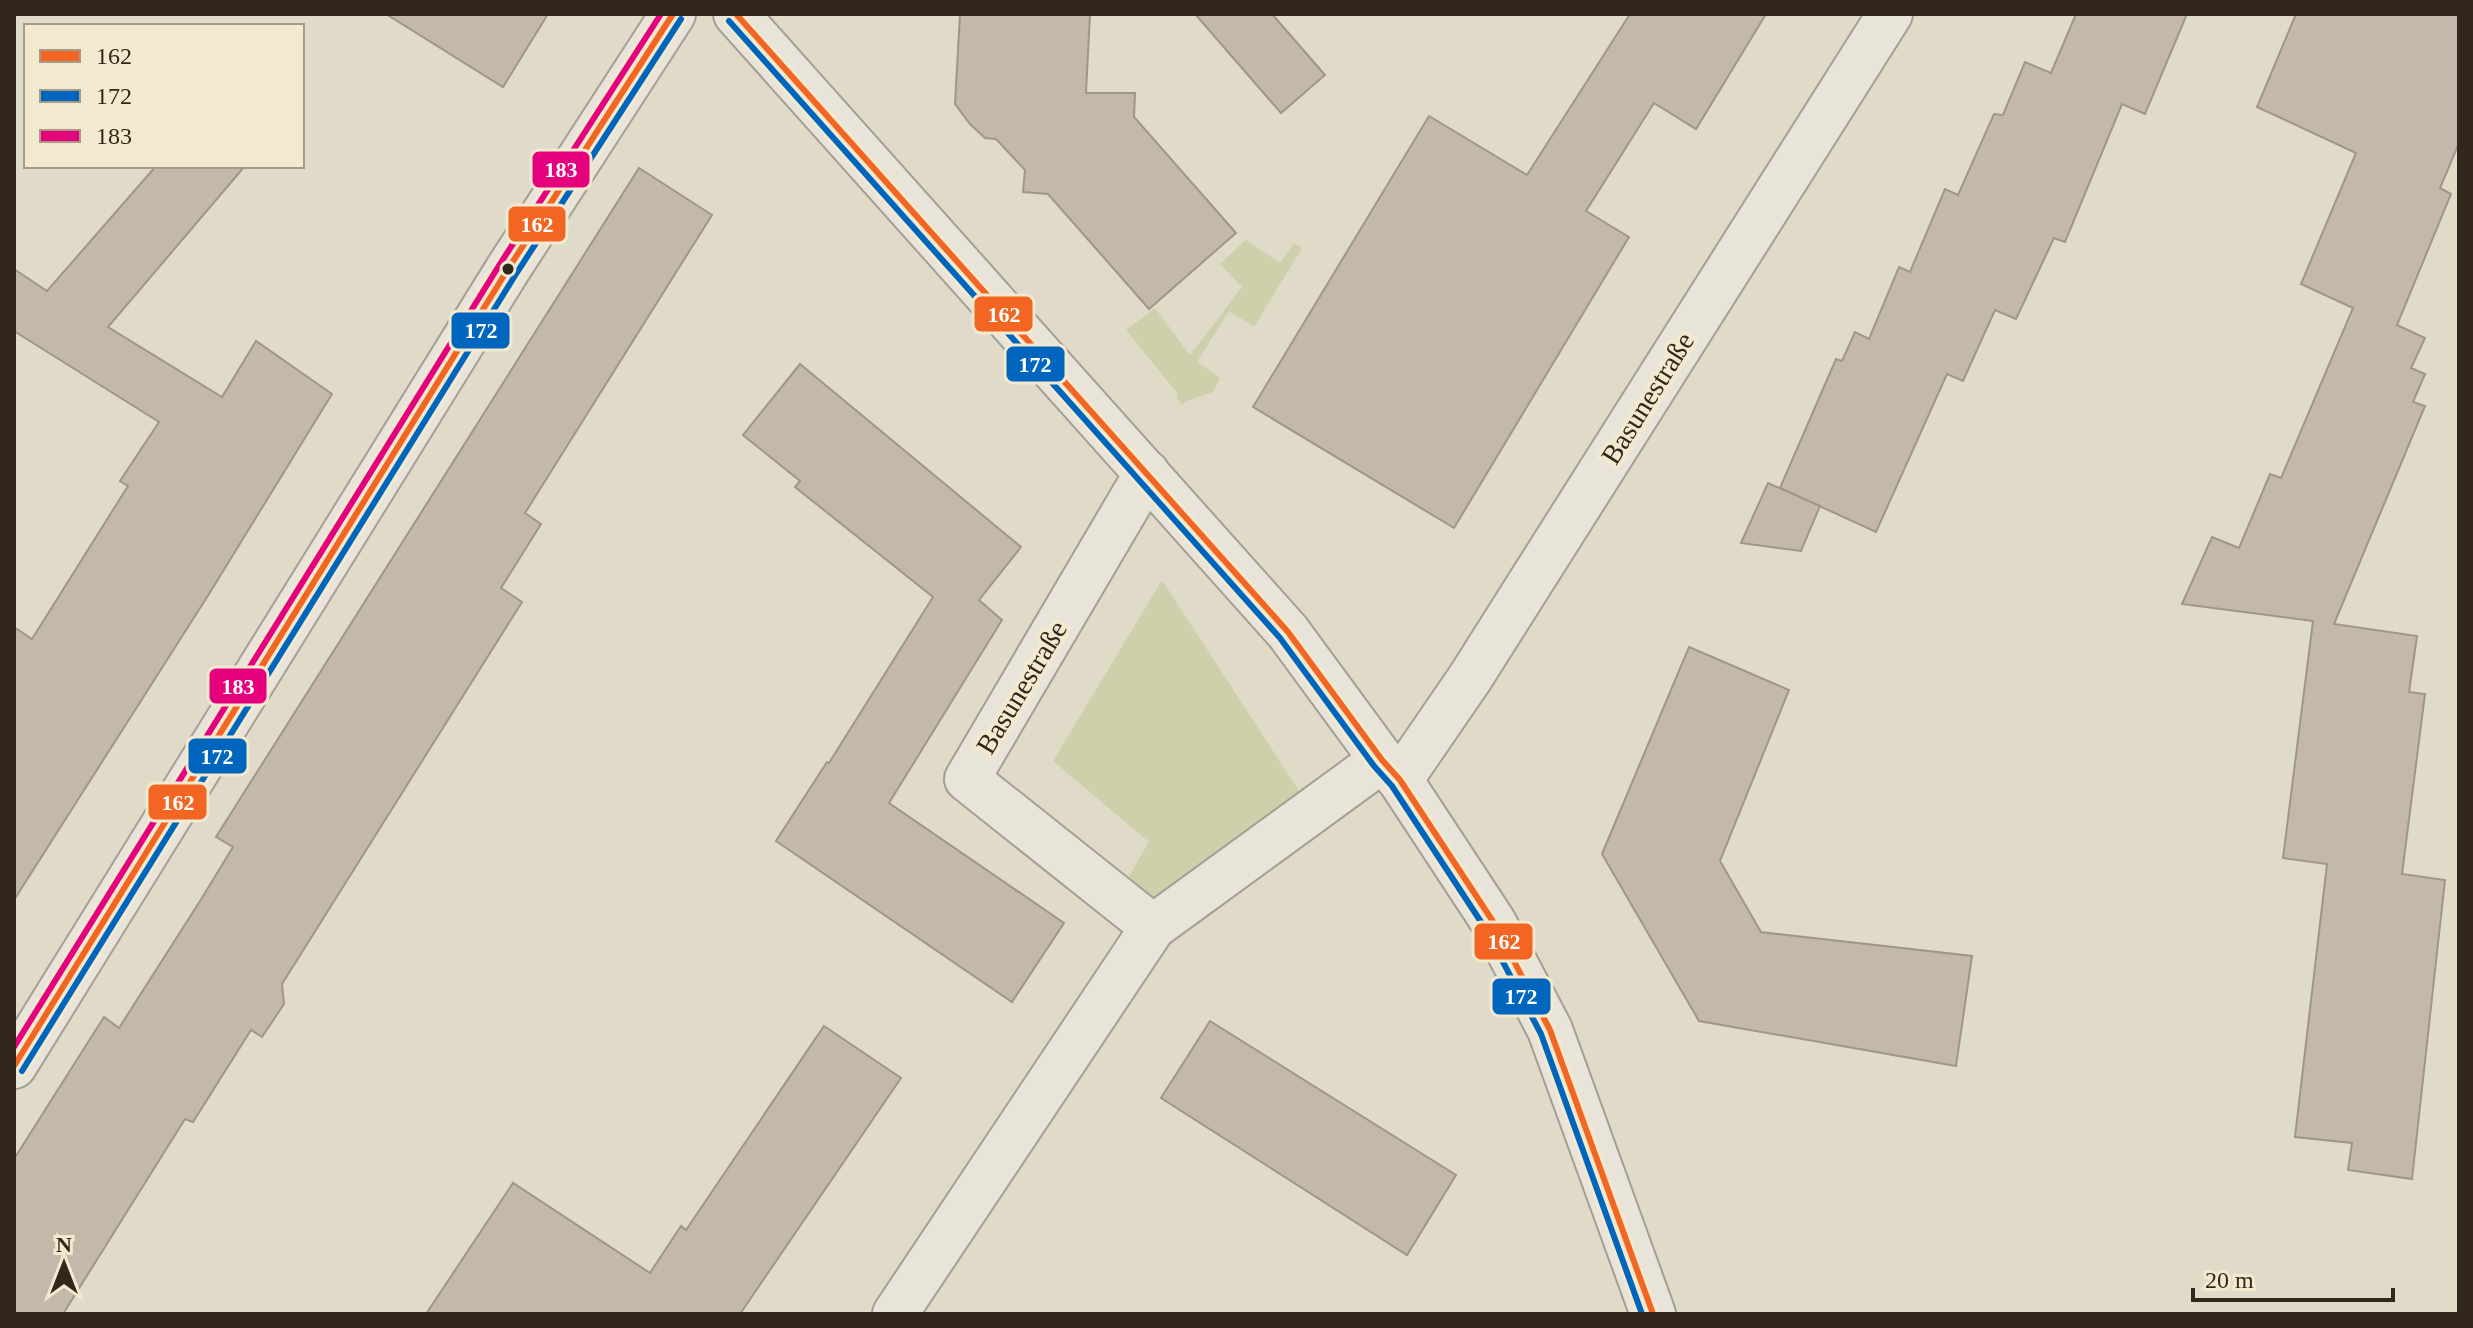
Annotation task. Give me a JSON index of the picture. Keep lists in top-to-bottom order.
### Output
{
  "streets": {
    "street": ["Basunestraße"]
  },
  "lines": ["transit line 162", "transit line 183", "transit line 172"],
  "legend": ["162", "172", "183"],
  "scale_bar": "20 m",
  "north": "top"
}
